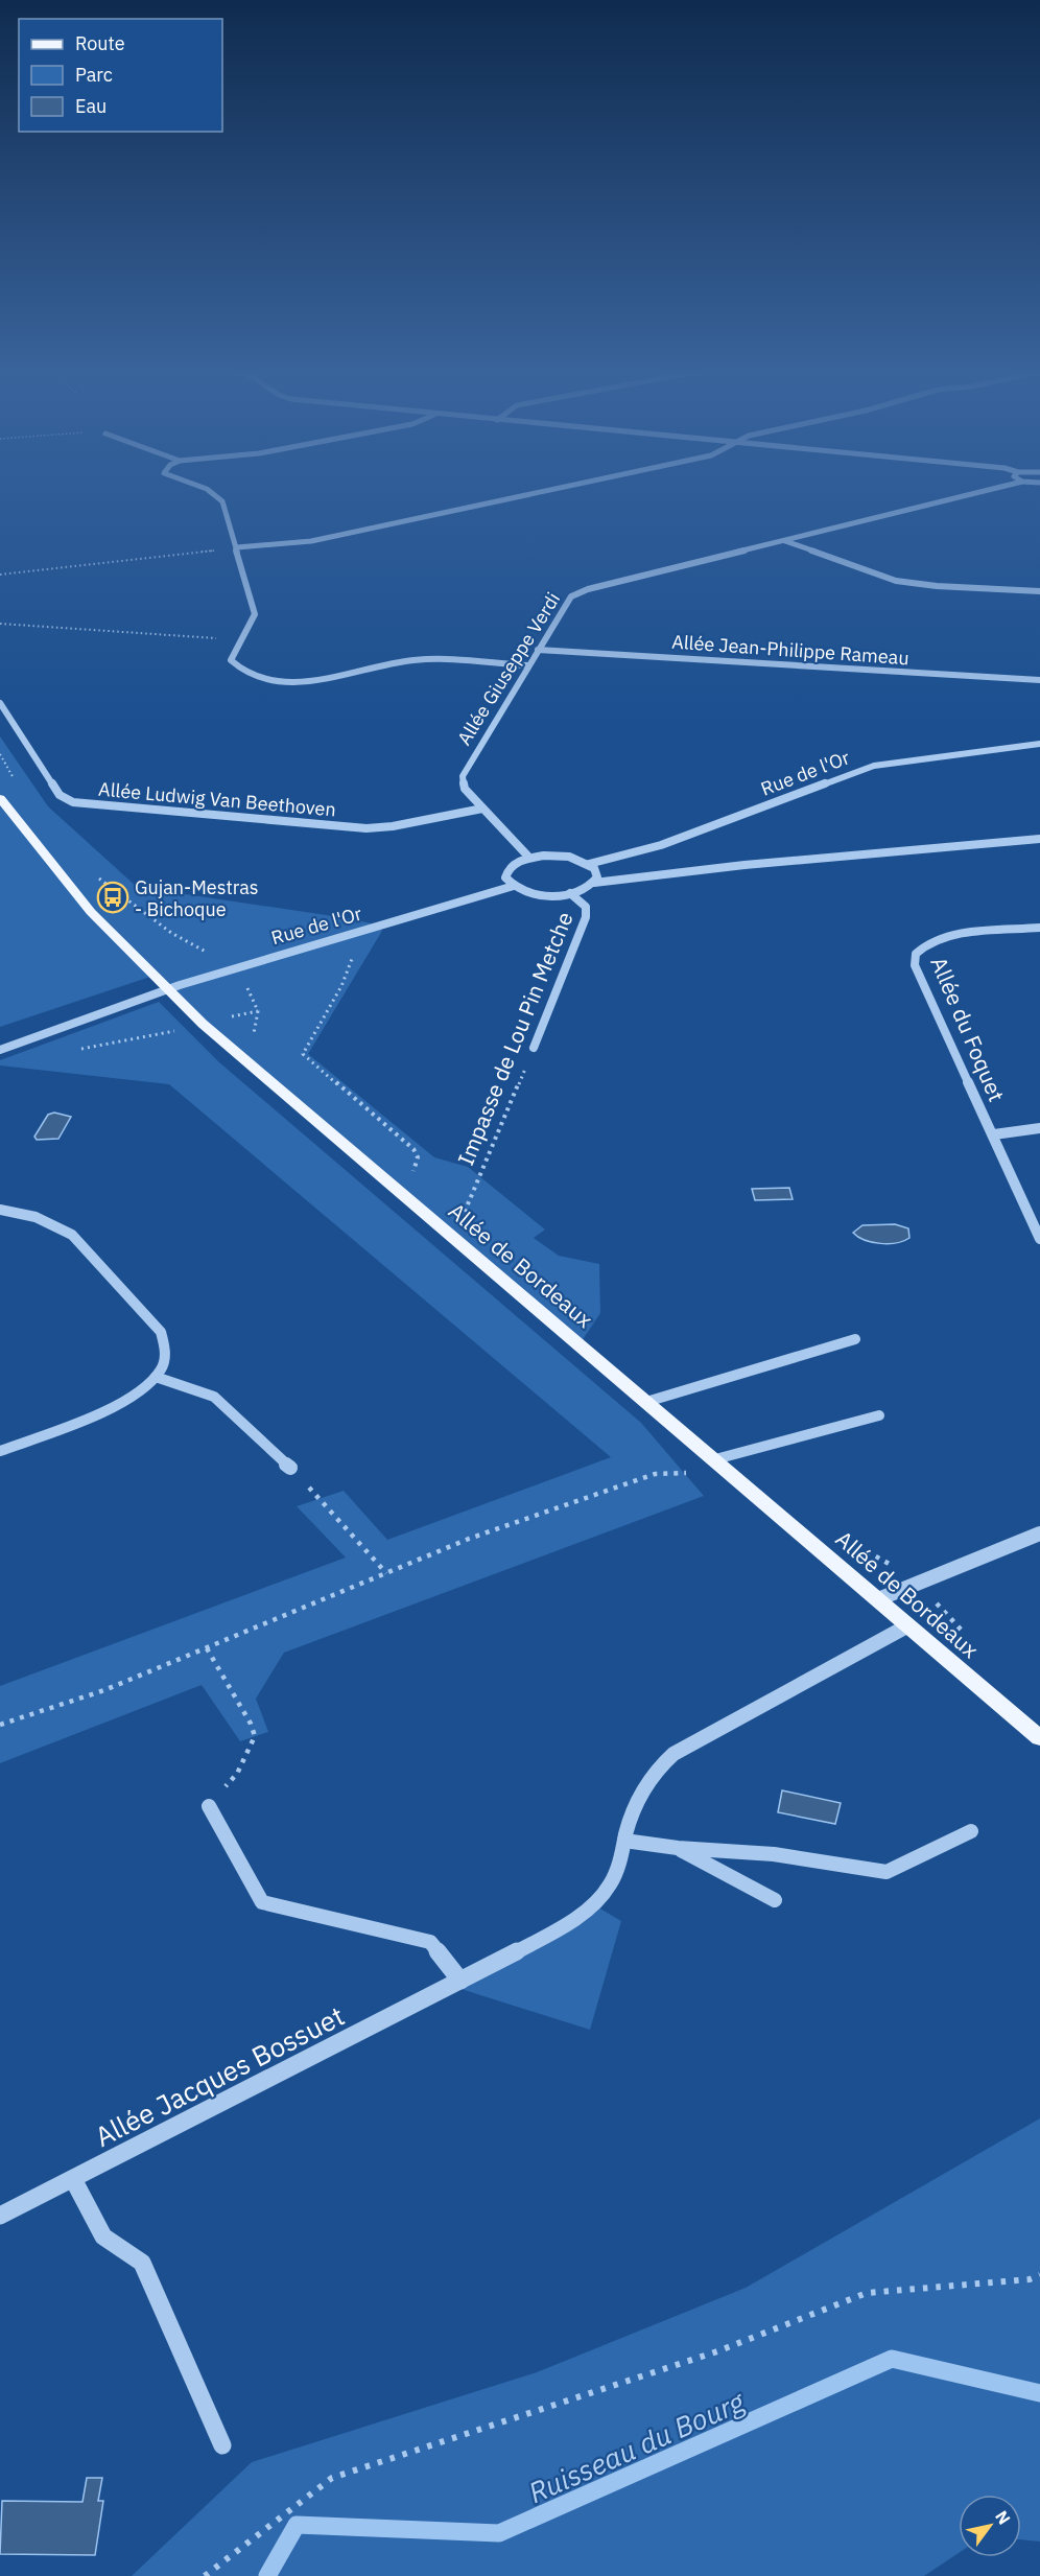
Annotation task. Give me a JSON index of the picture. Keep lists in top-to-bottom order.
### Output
{
  "streets": {
    "main road": ["Allée de Bordeaux"],
    "street": [
      "Allée Jean-Philippe Rameau",
      "Allée Giuseppe Verdi",
      "Rue de l'Or",
      "Allée Ludwig Van Beethoven",
      "Allée du Foquet",
      "Impasse de Lou Pin Metche",
      "Allée Jacques Bossuet"
    ]
  },
  "crossings": [
    ["Allée Jean-Philippe Rameau", "Allée Giuseppe Verdi"],
    ["Allée Giuseppe Verdi", "Allée Ludwig Van Beethoven"],
    ["Rue de l'Or", "Allée de Bordeaux"],
    ["Impasse de Lou Pin Metche", "Allée de Bordeaux"],
    ["Allée de Bordeaux", "Allée Jacques Bossuet"]
  ],
  "water": ["Ruisseau du Bourg"],
  "places": {
    "bus stop": ["Gujan-Mestras - Bichoque"]
  },
  "legend": ["Route", "Parc", "Eau"],
  "north": "top right"
}
